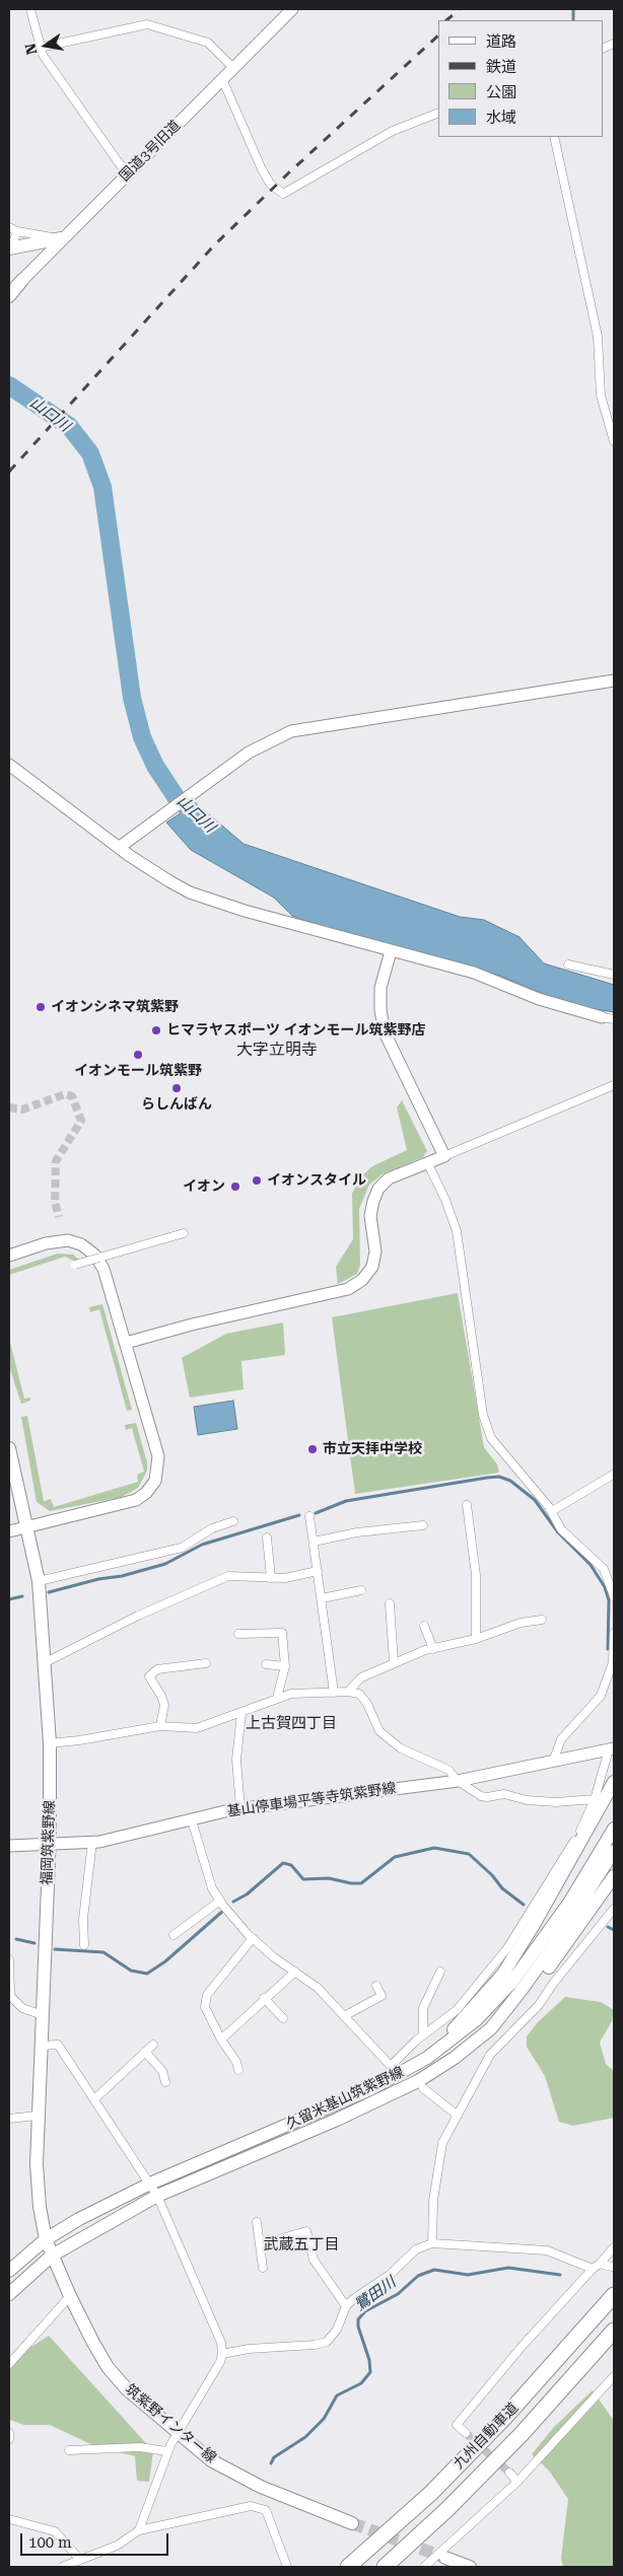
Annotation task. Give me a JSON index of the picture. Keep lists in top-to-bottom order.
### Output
{
  "streets": {
    "highway": ["九州自動車道"],
    "main road": ["福岡筑紫野線", "久留米基山筑紫野線", "筑紫野インター線"],
    "street": ["国道3号旧道", "基山停車場平等寺筑紫野線"]
  },
  "crossings": [
    ["基山停車場平等寺筑紫野線", "福岡筑紫野線"],
    ["福岡筑紫野線", "久留米基山筑紫野線"],
    ["福岡筑紫野線", "筑紫野インター線"],
    ["久留米基山筑紫野線", "筑紫野インター線"]
  ],
  "districts": ["大字立明寺", "上古賀四丁目", "武蔵五丁目"],
  "water": ["山口川", "鷺田川"],
  "places": [
    "イオンシネマ筑紫野",
    "ヒマラヤスポーツ イオンモール筑紫野店",
    "イオンモール筑紫野",
    "らしんばん",
    "イオンスタイル",
    "イオン",
    "市立天拝中学校"
  ],
  "legend": [
    "道路",
    "鉄道",
    "公園",
    "水域"
  ],
  "scale_bar": "100 m",
  "north": "left"
}
